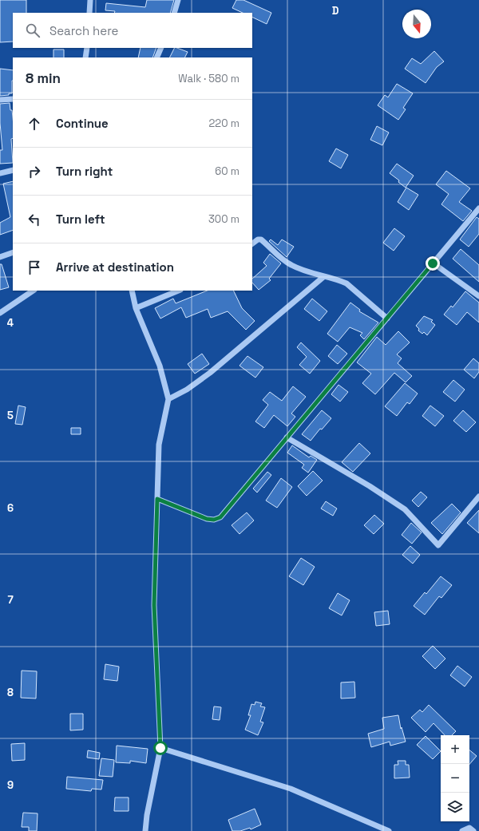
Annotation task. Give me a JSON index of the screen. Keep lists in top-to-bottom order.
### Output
{
  "north": "bottom",
  "page": {
    "search": "Search here",
    "heading": ["8 min", "Walk · 580 m"],
    "list": [
      ["Continue", "220 m"],
      ["Turn right", "60 m"],
      ["Turn left", "300 m"],
      "Arrive at destination"
    ],
    "map_buttons": ["+", "−"]
  },
  "grid": {
    "columns": ["D"],
    "rows": [
      "4",
      "5",
      "6",
      "7",
      "8",
      "9"
    ]
  }
}
